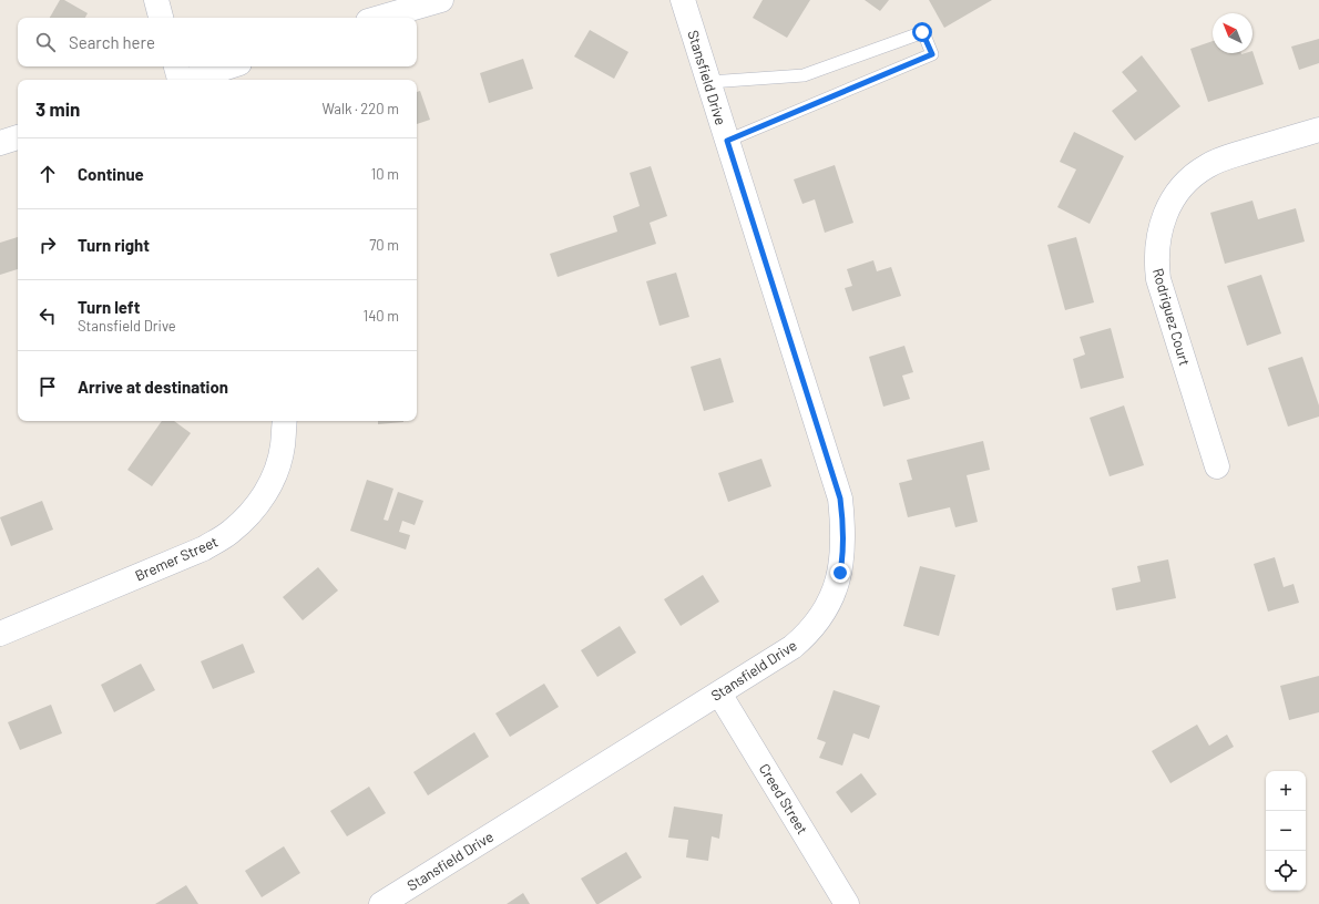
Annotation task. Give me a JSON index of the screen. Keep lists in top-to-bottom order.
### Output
{
  "streets": {
    "street": [
      "Stansfield Drive",
      "Rodriguez Court",
      "Bremer Street",
      "Creed Street"
    ]
  },
  "crossings": [
    ["Stansfield Drive", "Creed Street"]
  ],
  "north": "top left",
  "page": {
    "search": "Search here",
    "heading": ["3 min", "Walk · 220 m"],
    "list": [
      ["Continue", "10 m"],
      ["Turn right", "70 m"],
      ["Turn left", "Stansfield Drive", "140 m"],
      "Arrive at destination"
    ],
    "map_buttons": ["+", "−"]
  }
}
